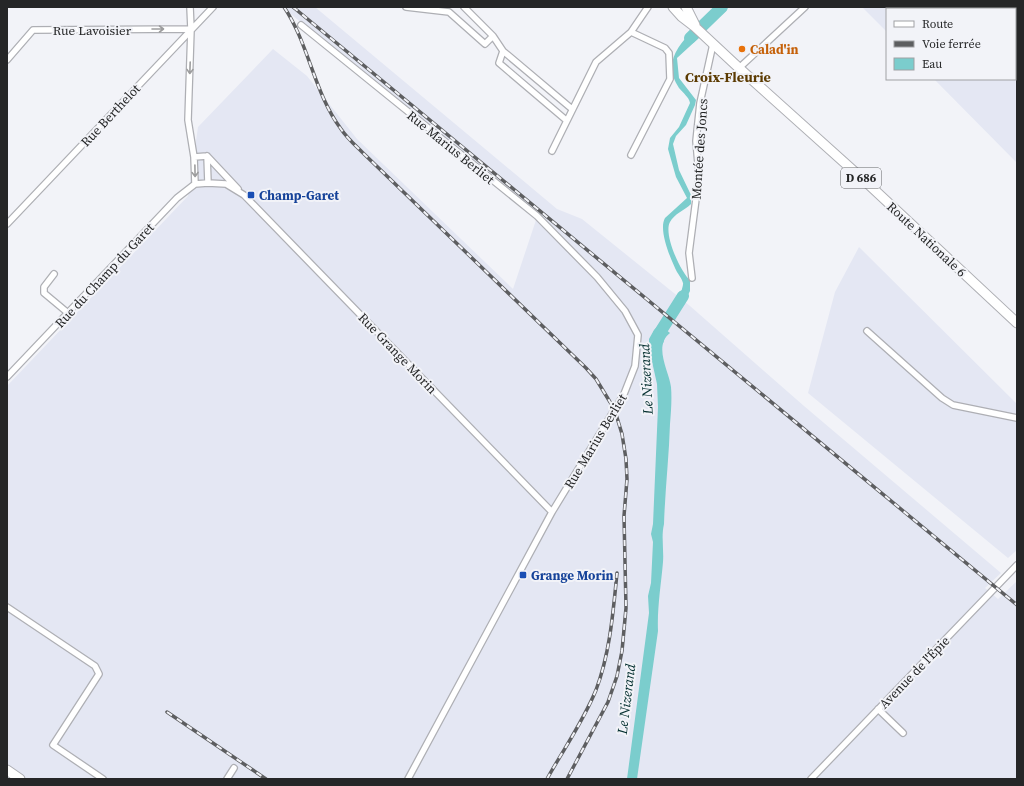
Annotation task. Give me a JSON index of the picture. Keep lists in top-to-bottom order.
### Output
{
  "streets": {
    "main road": ["D 686", "Route Nationale 6"],
    "street": [
      "Rue Lavoisier",
      "Rue Berthelot",
      "Rue Marius Berliet",
      "Montée des Joncs",
      "Rue du Champ du Garet",
      "Rue Grange Morin",
      "Avenue de l'Épie"
    ]
  },
  "crossings": [
    ["Rue Lavoisier", "Rue Berthelot"],
    ["Rue Marius Berliet", "Rue Grange Morin"],
    ["Montée des Joncs", "Route Nationale 6"]
  ],
  "one_way": ["Rue Lavoisier"],
  "districts": ["Croix-Fleurie"],
  "water": ["Le Nizerand"],
  "places": {
    "other": ["Calad'in"],
    "transit": ["Champ-Garet", "Grange Morin"]
  },
  "legend": ["Route", "Voie ferrée", "Eau"]
}
